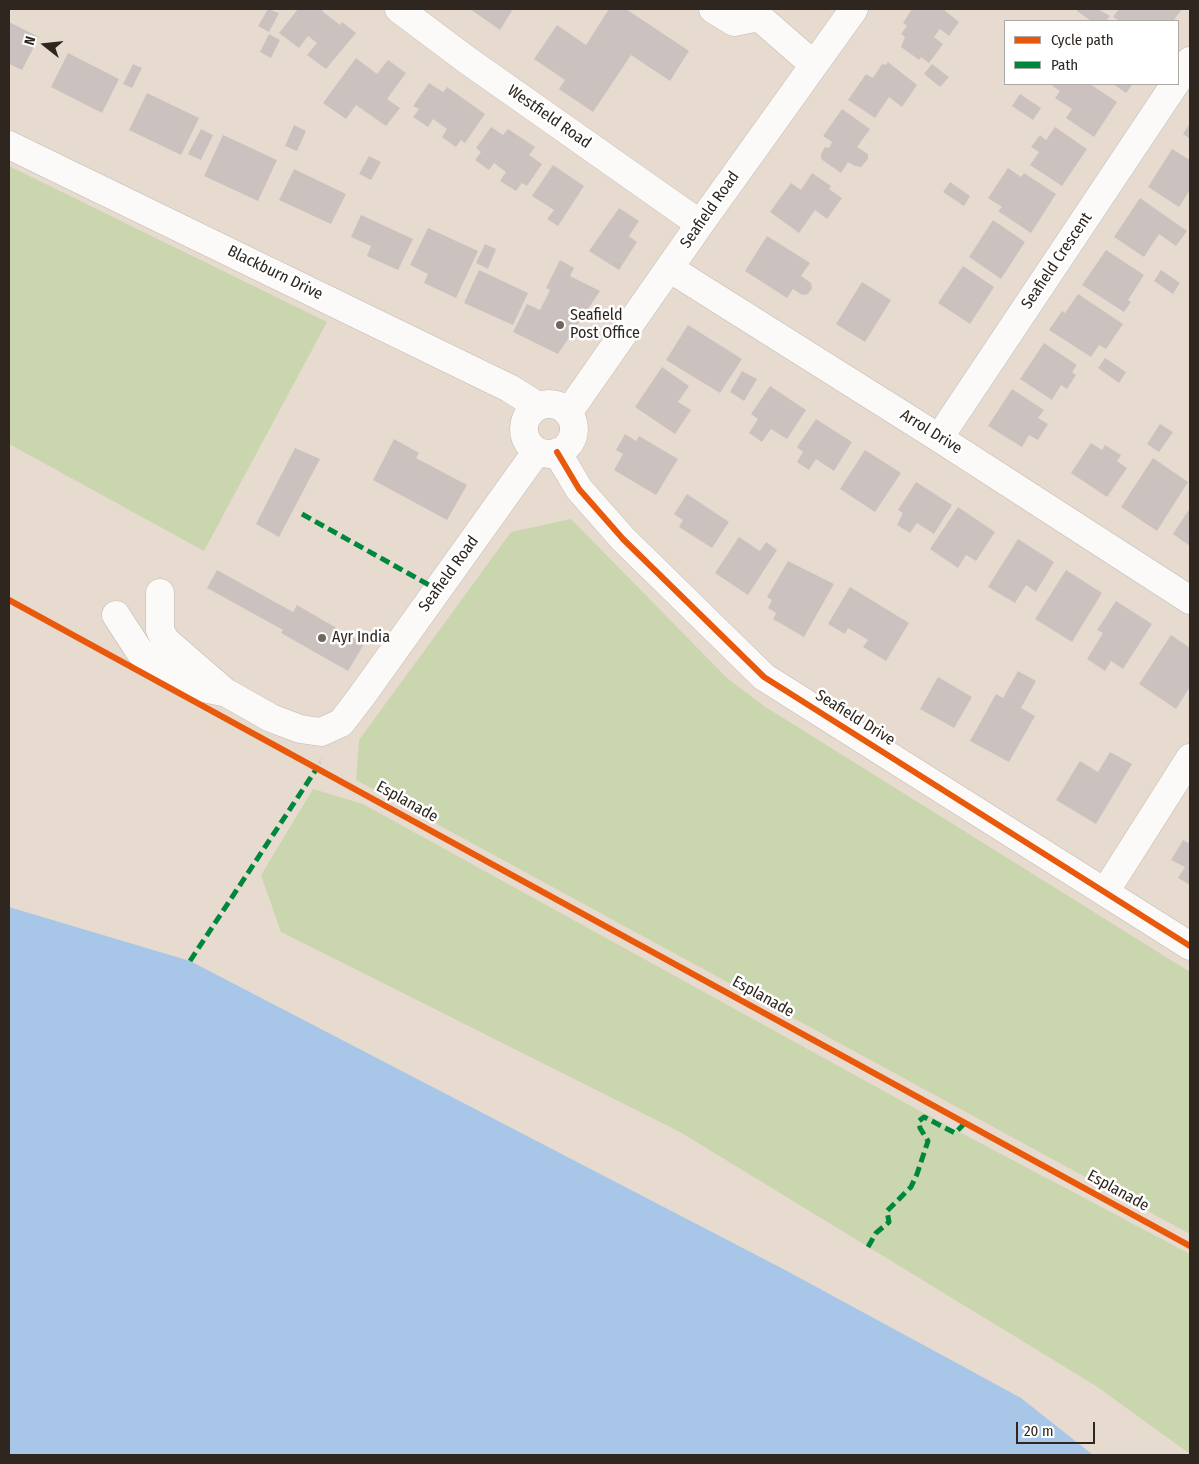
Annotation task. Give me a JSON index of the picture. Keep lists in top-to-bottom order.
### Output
{
  "streets": {
    "street": [
      "Westfield Road",
      "Seafield Road",
      "Seafield Crescent",
      "Blackburn Drive",
      "Arrol Drive",
      "Seafield Drive"
    ],
    "cycle path": ["Esplanade"]
  },
  "crossings": [
    ["Westfield Road", "Seafield Road"],
    ["Seafield Road", "Blackburn Drive"],
    ["Seafield Road", "Arrol Drive"],
    ["Seafield Road", "Seafield Drive"],
    ["Seafield Crescent", "Arrol Drive"],
    ["Blackburn Drive", "Seafield Drive"]
  ],
  "places": ["Seafield Post Office", "Ayr India"],
  "legend": ["Cycle path", "Path"],
  "scale_bar": "20 m",
  "north": "left"
}
